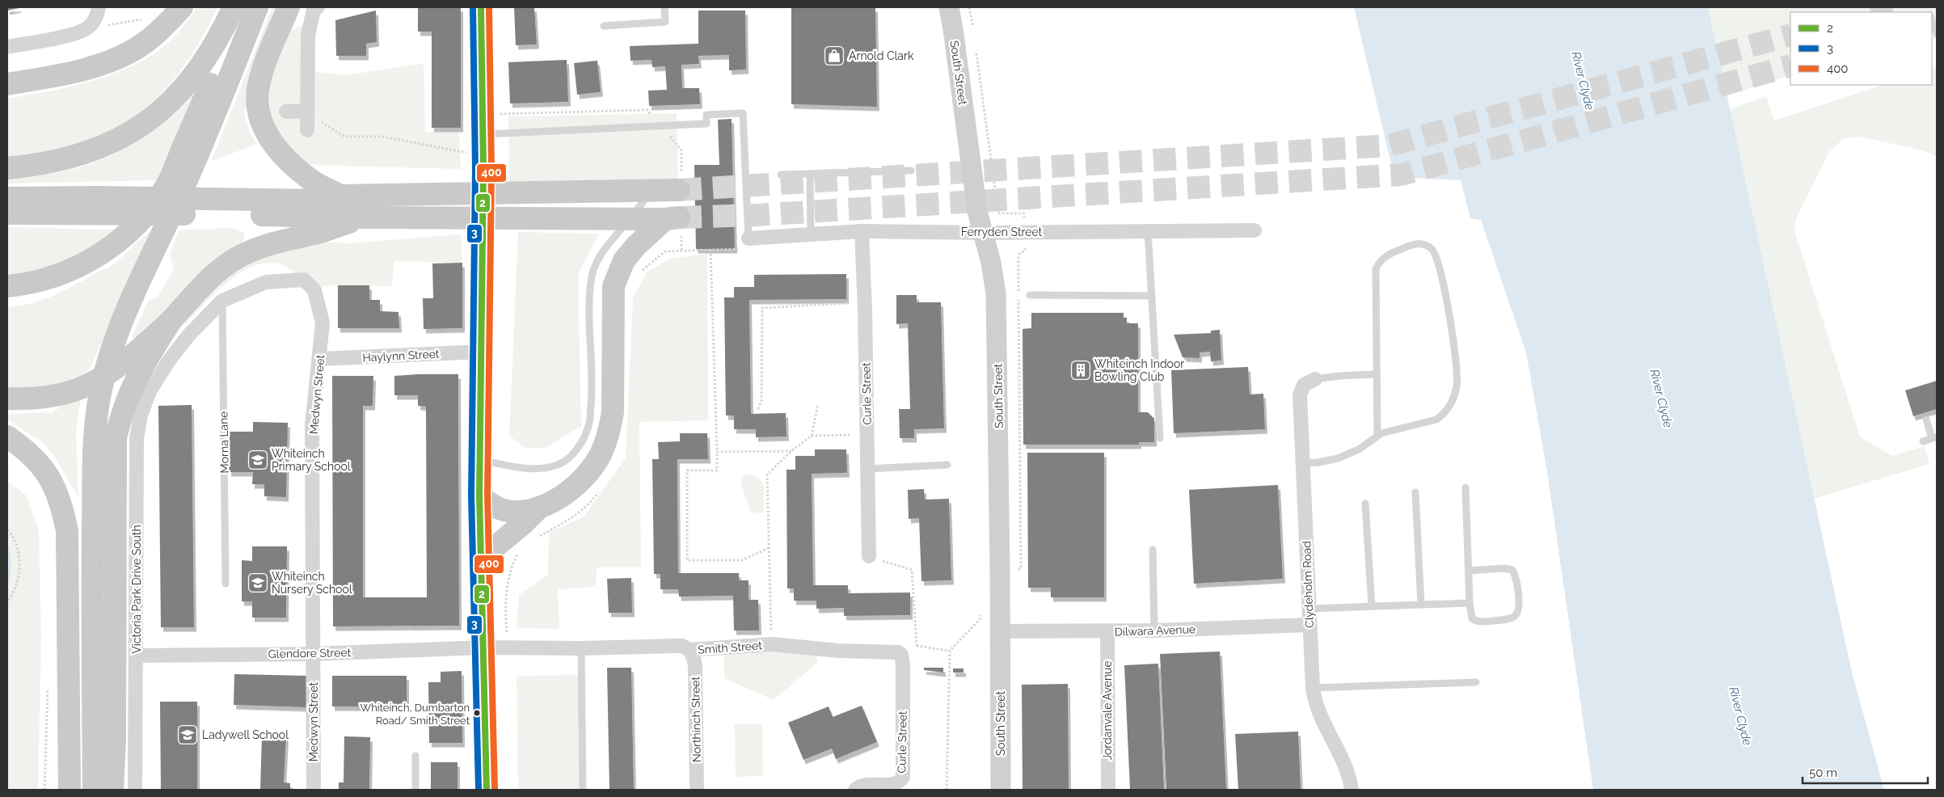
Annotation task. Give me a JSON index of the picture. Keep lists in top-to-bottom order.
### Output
{
  "streets": {
    "street": [
      "South Street",
      "Ferryden Street",
      "Haylynn Street",
      "Curle Street",
      "Medwyn Street",
      "Clydeholm Road",
      "Victoria Park Drive South",
      "Dilwara Avenue",
      "Smith Street",
      "Glendore Street",
      "Jordanvale Avenue",
      "Northinch Street"
    ],
    "lane": ["Morna Lane"]
  },
  "crossings": [
    ["South Street", "Ferryden Street"],
    ["South Street", "Dilwara Avenue"],
    ["Ferryden Street", "Curle Street"],
    ["Haylynn Street", "Medwyn Street"],
    ["Curle Street", "Smith Street"],
    ["Medwyn Street", "Morna Lane"],
    ["Medwyn Street", "Victoria Park Drive South"],
    ["Medwyn Street", "Glendore Street"],
    ["Clydeholm Road", "Dilwara Avenue"],
    ["Victoria Park Drive South", "Glendore Street"],
    ["Dilwara Avenue", "Jordanvale Avenue"],
    ["Smith Street", "Glendore Street"],
    ["Smith Street", "Northinch Street"]
  ],
  "water": ["River Clyde"],
  "places": {
    "shop": ["Arnold Clark"],
    "building": ["Whiteinch Indoor Bowling Club"],
    "school or university": ["Whiteinch Primary School", "Whiteinch Nursery School", "Ladywell School"],
    "other": ["Whiteinch, Dumbarton Road/ Smith Street"]
  },
  "lines": ["transit line 2", "transit line 3", "transit line 400"],
  "legend": ["2", "3", "400"],
  "scale_bar": "50 m"
}
